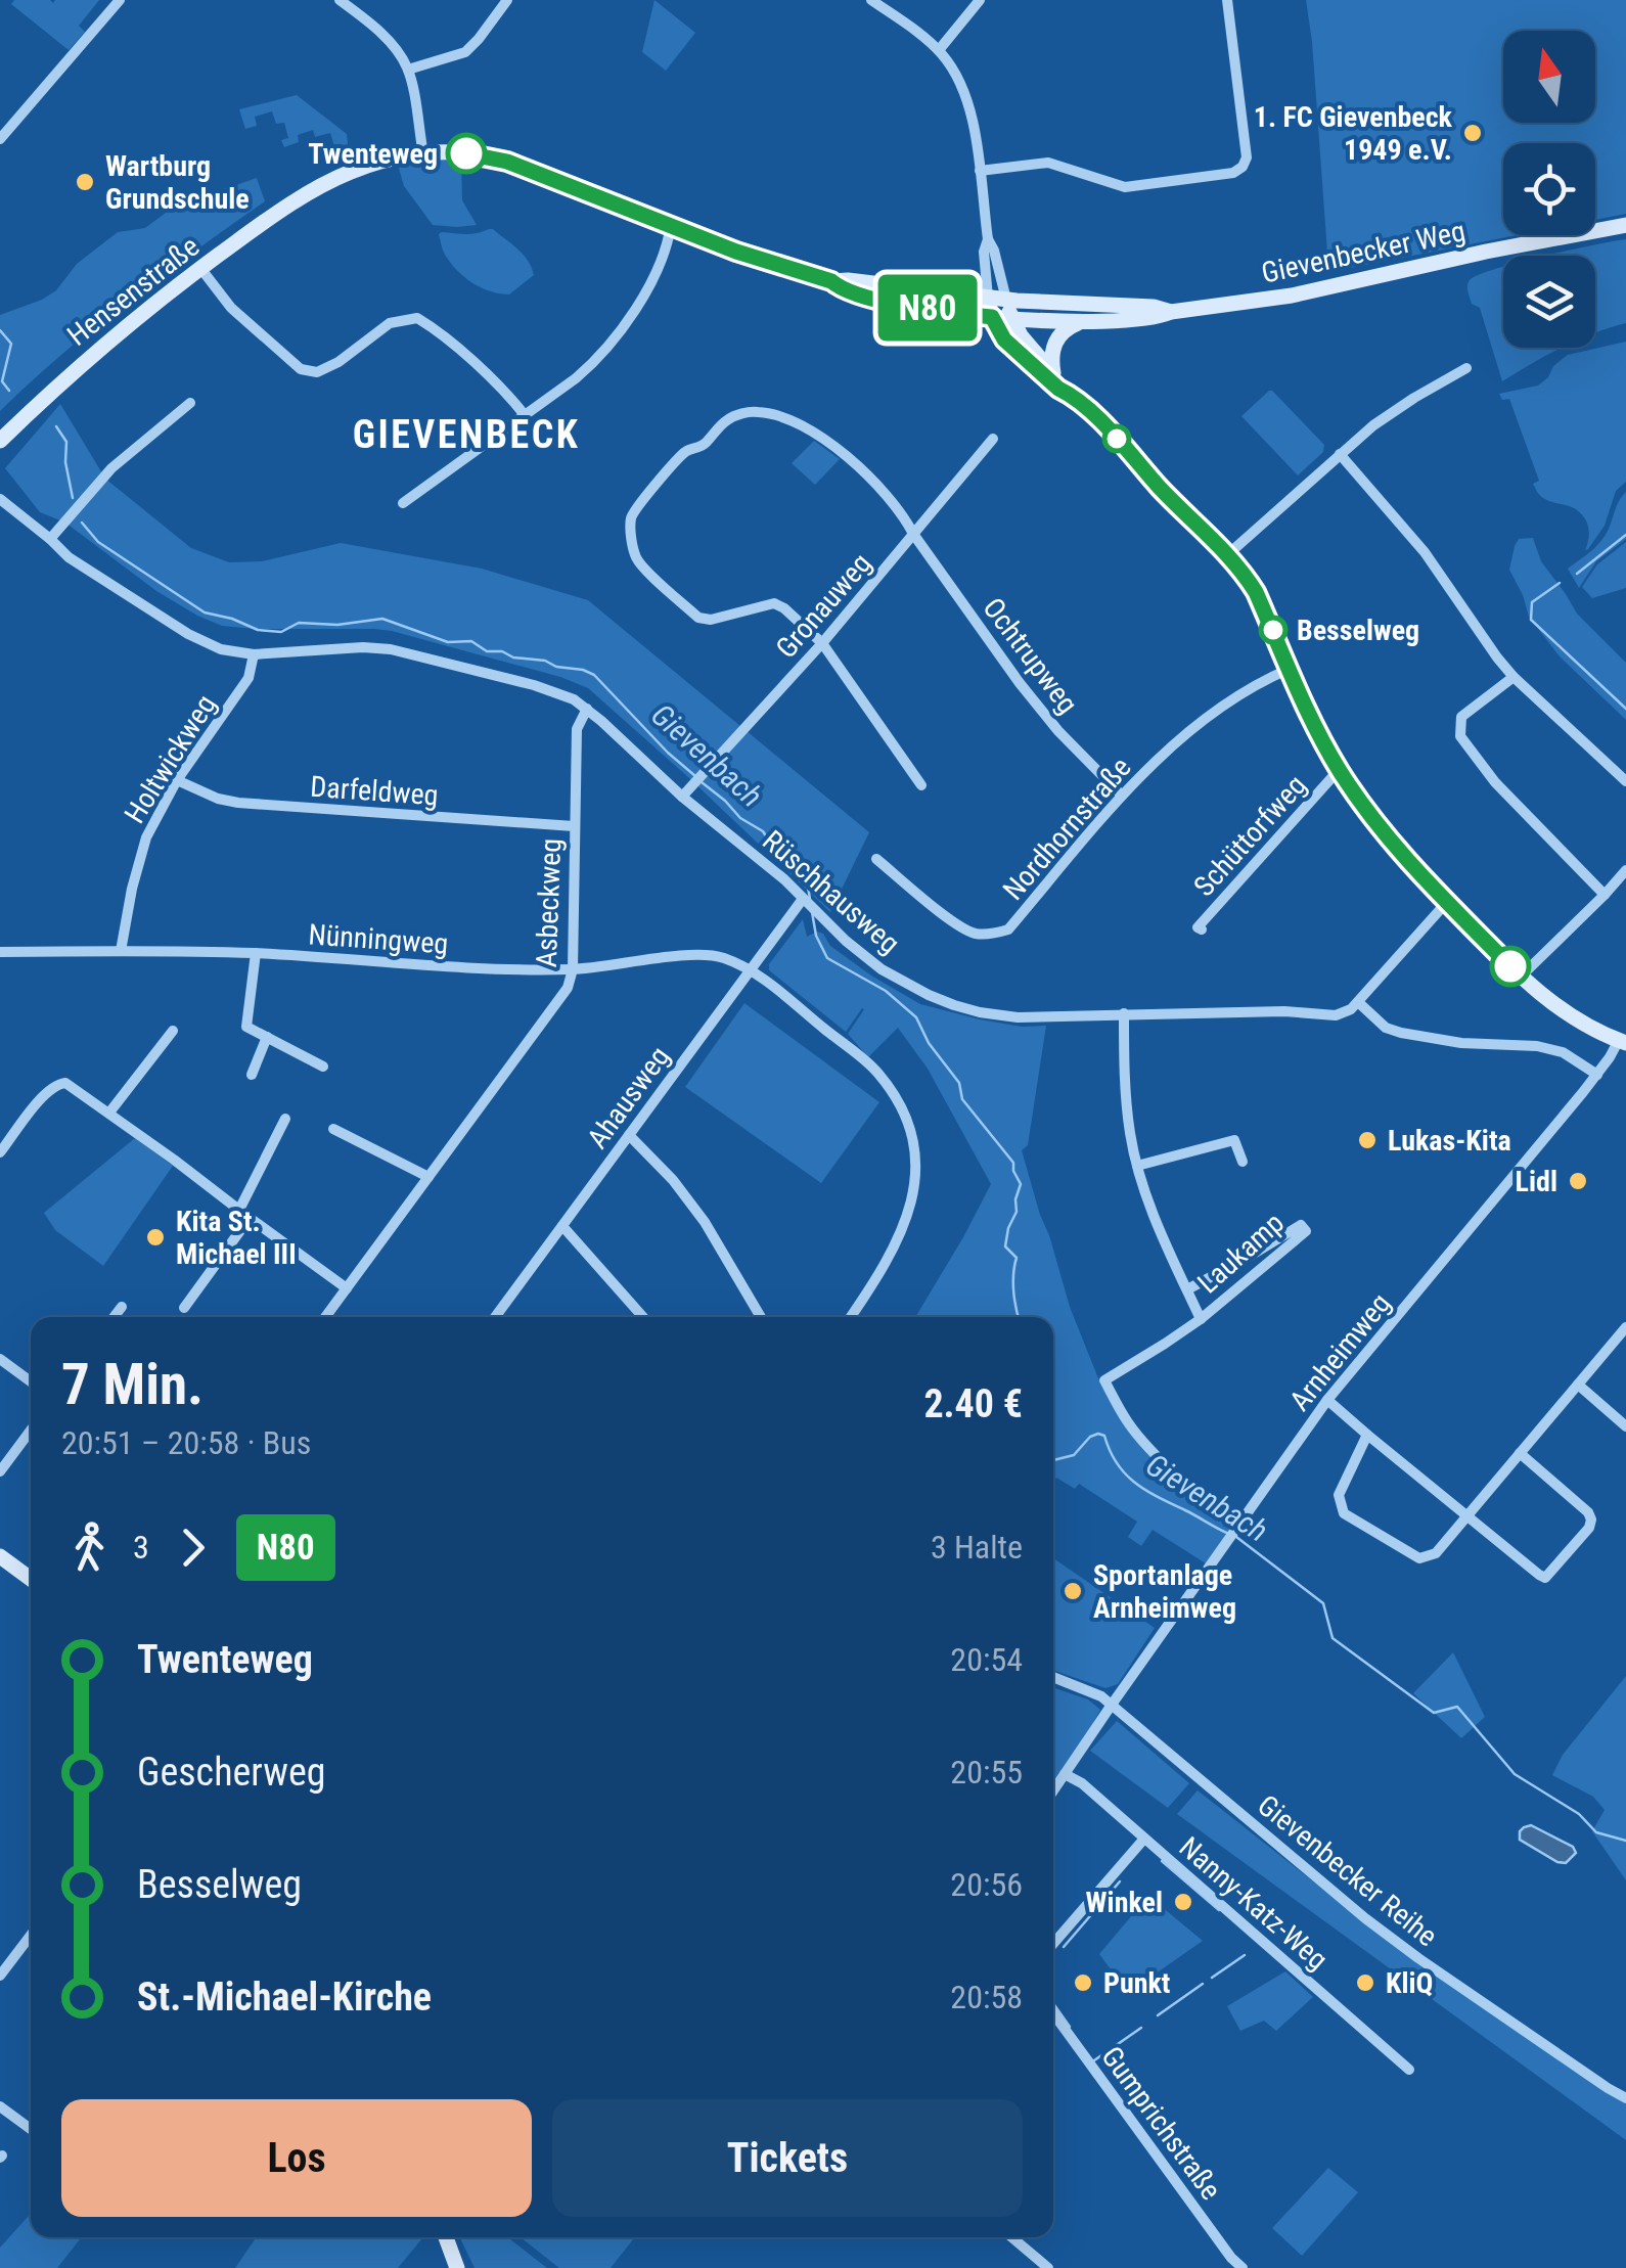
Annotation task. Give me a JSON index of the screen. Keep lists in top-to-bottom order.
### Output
{
  "streets": {
    "main road": ["Gievenbecker Weg", "Hensenstraße"],
    "street": [
      "Gronauweg",
      "Ochtrupweg",
      "Holtwickweg",
      "Darfeldweg",
      "Nordhornstraße",
      "Schüttorfweg",
      "Rüschhausweg",
      "Asbeckweg",
      "Nünningweg",
      "Ahausweg",
      "Laukamp",
      "Arnheimweg",
      "Gievenbecker Reihe",
      "Nanny-Katz-Weg",
      "Gumprichstraße"
    ]
  },
  "crossings": [
    ["Gievenbecker Weg", "Hensenstraße"],
    ["Gronauweg", "Ochtrupweg"],
    ["Gronauweg", "Rüschhausweg"],
    ["Ochtrupweg", "Nordhornstraße"],
    ["Holtwickweg", "Darfeldweg"],
    ["Holtwickweg", "Rüschhausweg"],
    ["Holtwickweg", "Nünningweg"],
    ["Darfeldweg", "Asbeckweg"],
    ["Rüschhausweg", "Asbeckweg"],
    ["Rüschhausweg", "Ahausweg"],
    ["Rüschhausweg", "Laukamp"],
    ["Asbeckweg", "Nünningweg"],
    ["Nünningweg", "Ahausweg"],
    ["Laukamp", "Arnheimweg"],
    ["Arnheimweg", "Gievenbecker Reihe"]
  ],
  "districts": ["GIEVENBECK"],
  "water": ["Gievenbach"],
  "places": [
    "1. FC Gievenbeck 1949 e.V.",
    "Twenteweg",
    "Wartburg Grundschule",
    "Besselweg",
    "Lukas-Kita",
    "Lidl",
    "Kita St. Michael III",
    "Sportanlage Arnheimweg",
    "Winkel",
    "Punkt",
    "KliQ"
  ],
  "lines": ["bus line N80"],
  "north": "top",
  "page": {
    "on_map": "N80",
    "heading": ["7 Min.", "20:51 – 20:58 · Bus", "2.40 €"],
    "legs": ["3", "N80", "3 Halte"],
    "list": [
      {
        "name": "Twenteweg",
        "value": "20:54"
      },
      {
        "name": "Gescherweg",
        "value": "20:55"
      },
      {
        "name": "Besselweg",
        "value": "20:56"
      },
      {
        "name": "St.-Michael-Kirche",
        "value": "20:58"
      }
    ],
    "buttons": ["Los", "Tickets"]
  }
}
